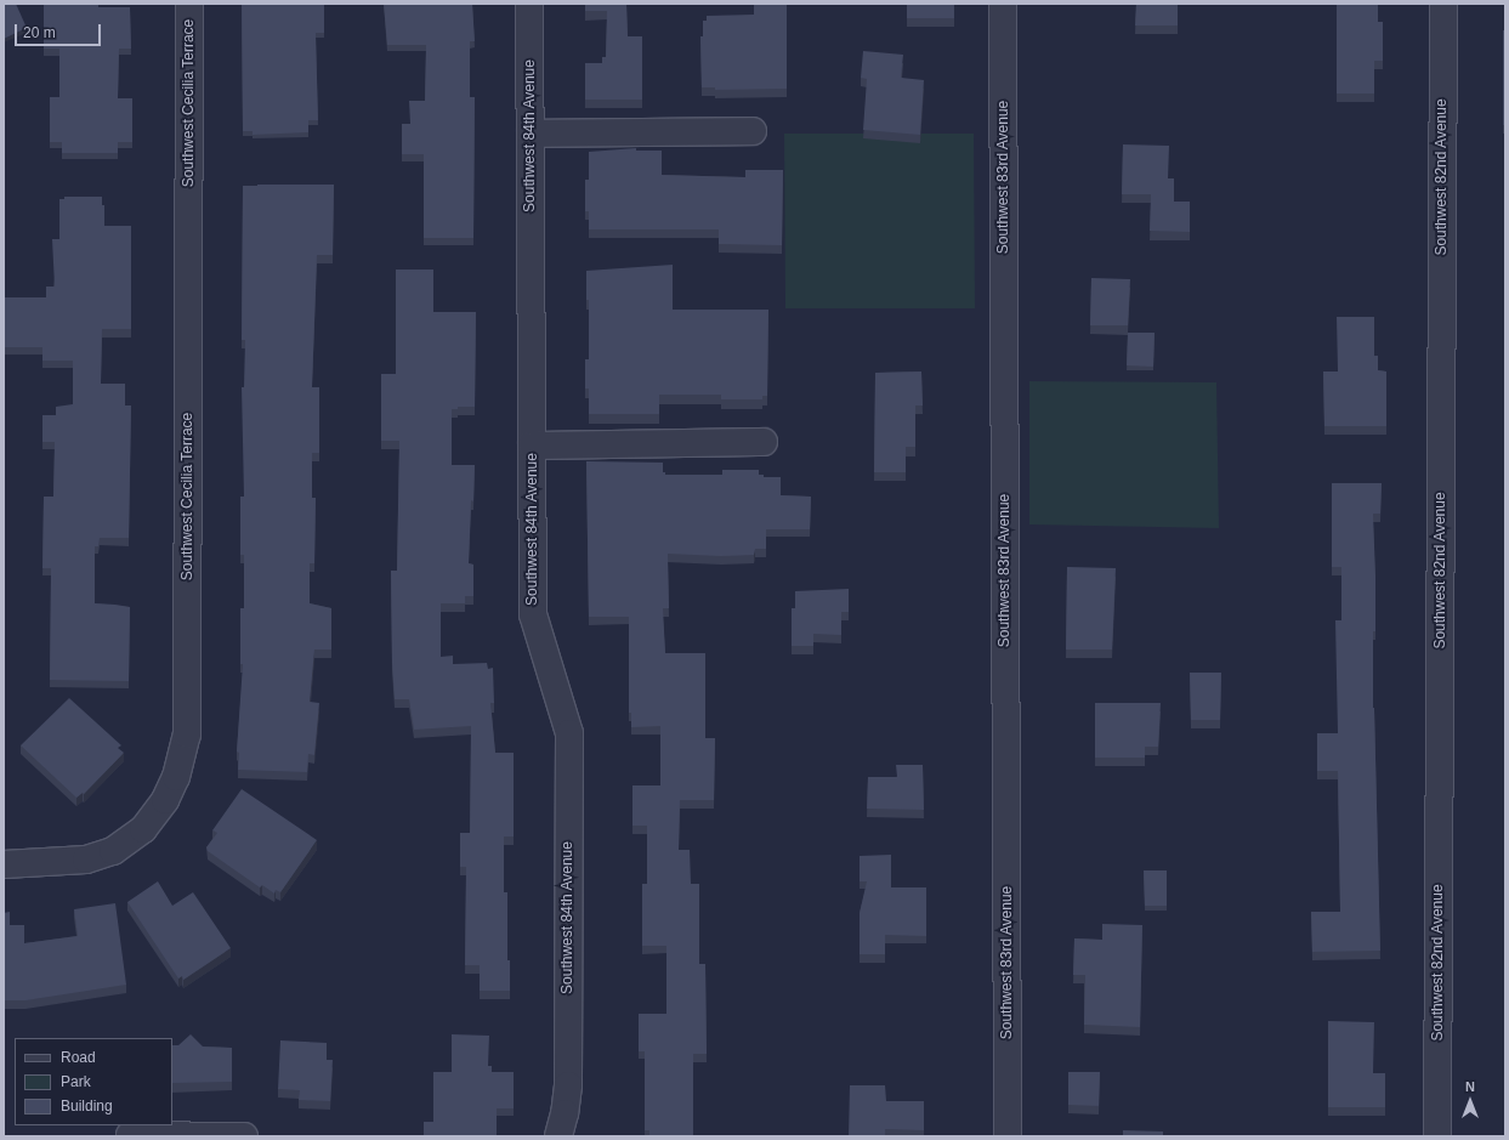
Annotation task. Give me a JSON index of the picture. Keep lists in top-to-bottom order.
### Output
{
  "streets": {
    "street": [
      "Southwest Cecilia Terrace",
      "Southwest 84th Avenue",
      "Southwest 83rd Avenue",
      "Southwest 82nd Avenue"
    ]
  },
  "legend": ["Road", "Park", "Building"],
  "scale_bar": "20 m",
  "north": "top"
}
